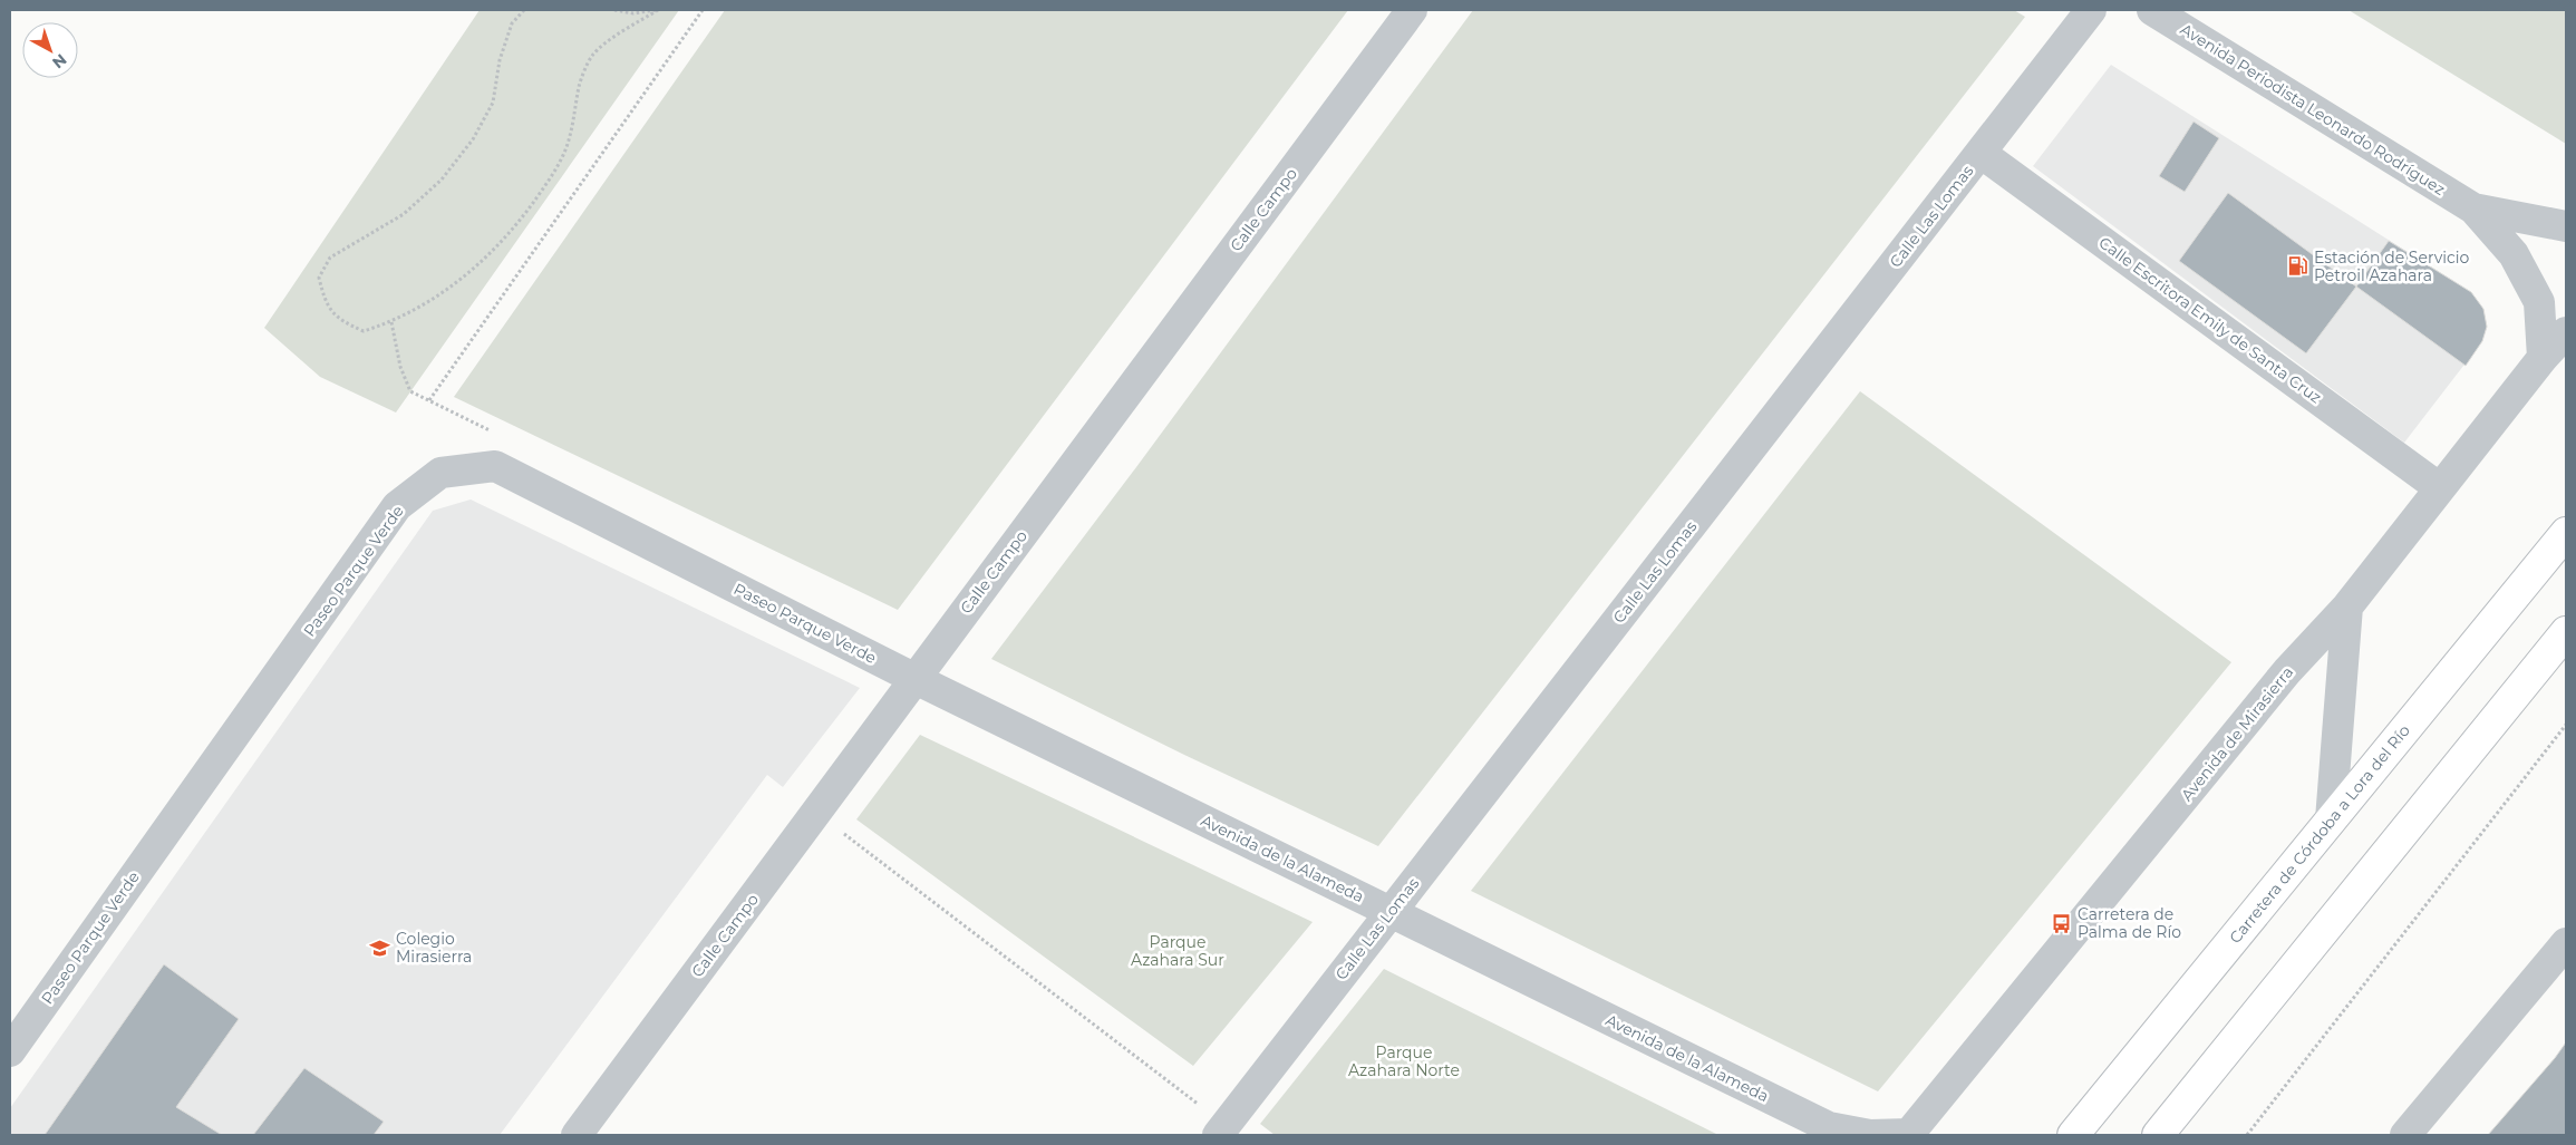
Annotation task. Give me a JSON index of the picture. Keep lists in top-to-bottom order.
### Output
{
  "streets": {
    "main road": ["Carretera de Córdoba a Lora del Río"],
    "street": [
      "Avenida Periodista Leonardo Rodríguez",
      "Calle Campo",
      "Calle Las Lomas",
      "Calle Escritora Emily de Santa Cruz",
      "Paseo Parque Verde",
      "Avenida de Mirasierra",
      "Avenida de la Alameda"
    ]
  },
  "crossings": [
    ["Avenida Periodista Leonardo Rodríguez", "Avenida de Mirasierra"],
    ["Calle Campo", "Paseo Parque Verde"],
    ["Calle Campo", "Avenida de la Alameda"],
    ["Calle Las Lomas", "Calle Escritora Emily de Santa Cruz"],
    ["Calle Las Lomas", "Avenida de la Alameda"],
    ["Calle Escritora Emily de Santa Cruz", "Avenida de Mirasierra"],
    ["Paseo Parque Verde", "Avenida de la Alameda"],
    ["Avenida de Mirasierra", "Avenida de la Alameda"]
  ],
  "parks": ["Parque Azahara Sur", "Parque Azahara Norte"],
  "places": {
    "fuel station": ["Estación de Servicio Petroil Azahara"],
    "bus stop": ["Carretera de Palma de Río"],
    "school or university": ["Colegio Mirasierra"]
  },
  "north": "bottom right"
}
